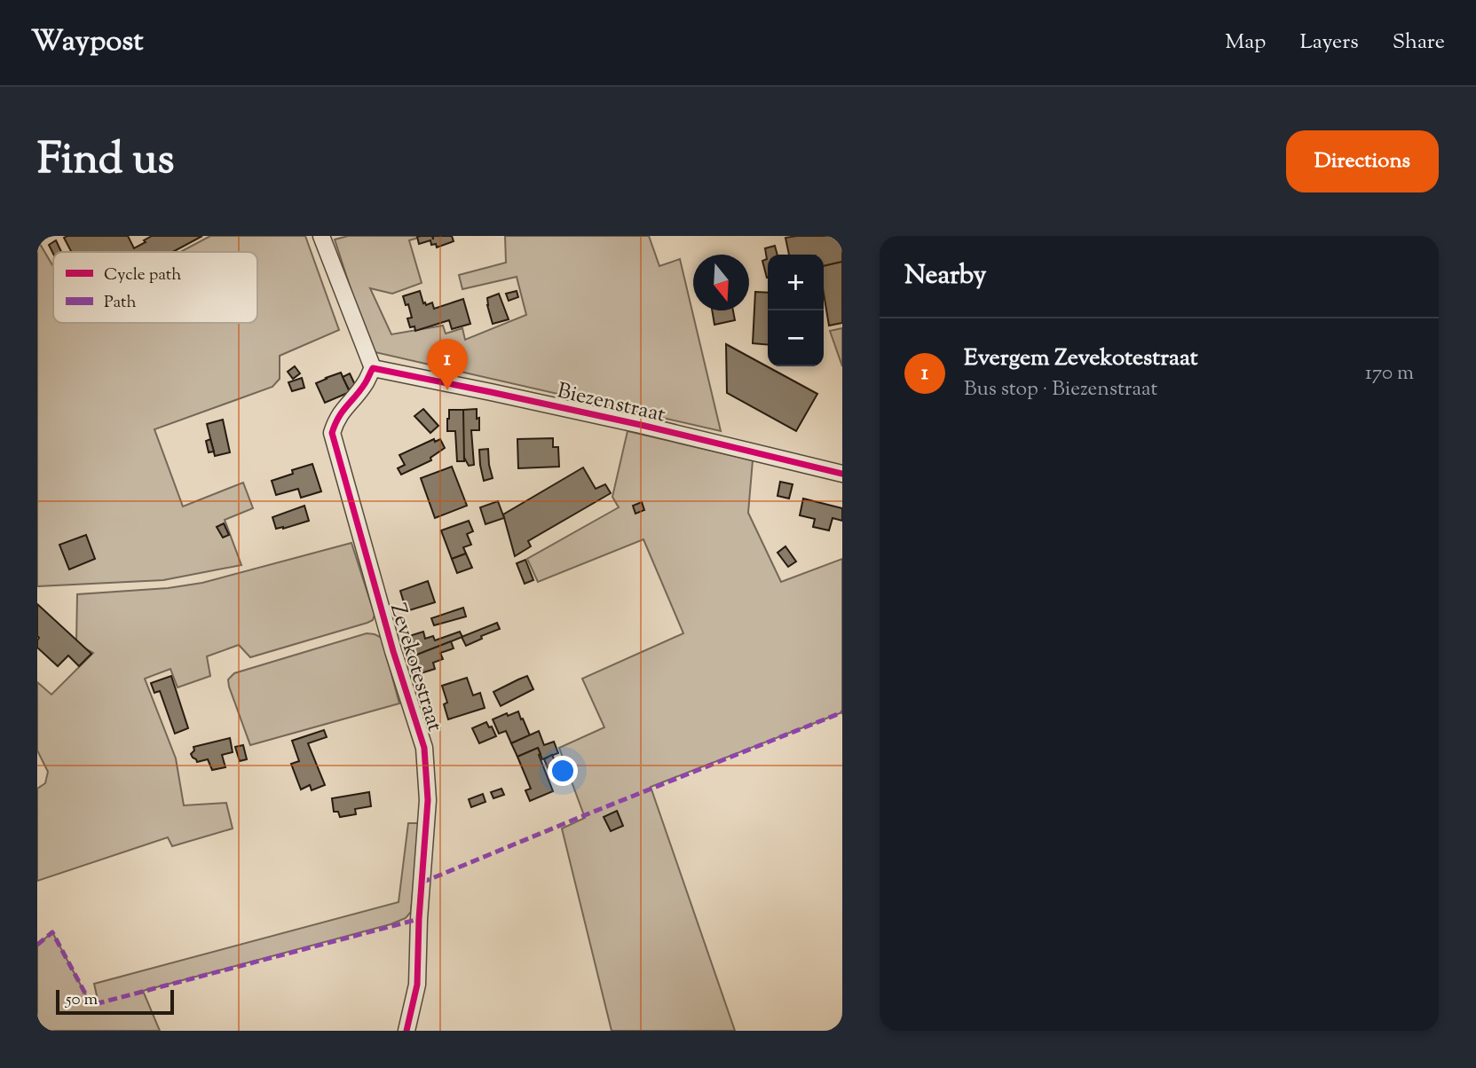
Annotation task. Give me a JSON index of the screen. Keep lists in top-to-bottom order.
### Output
{
  "streets": {
    "street": ["Biezenstraat", "Zevekotestraat"]
  },
  "crossings": [
    ["Biezenstraat", "Zevekotestraat"]
  ],
  "legend": ["Cycle path", "Path"],
  "scale_bar": "50 m",
  "north": "bottom",
  "page": {
    "header": "Waypost",
    "nav": ["Map", "Layers", "Share"],
    "title": "Find us",
    "buttons": "Directions",
    "heading": "Nearby",
    "map_buttons": ["+", "−"],
    "list": [
      {
        "mark": "1",
        "name": "Evergem Zevekotestraat",
        "note": "Bus stop · Biezenstraat",
        "value": "170 m"
      }
    ],
    "pins": "1",
    "scale": "50 m"
  }
}
